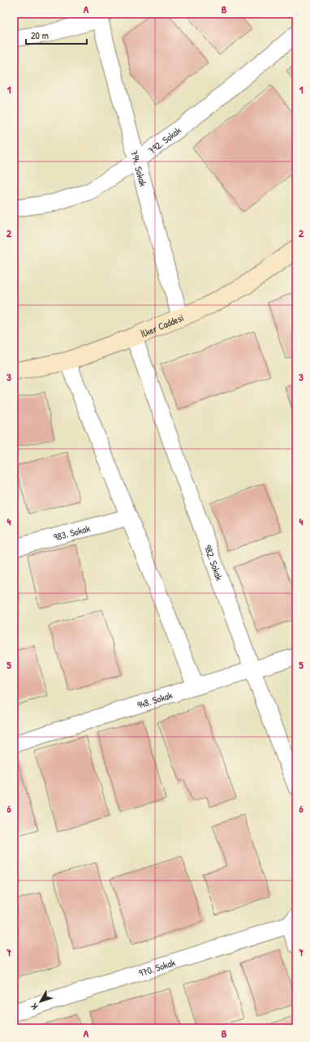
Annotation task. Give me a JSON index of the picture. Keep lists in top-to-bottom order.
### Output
{
  "streets": {
    "main road": ["İlker Caddesi"],
    "street": [
      "792. Sokak",
      "794. Sokak",
      "983. Sokak",
      "982. Sokak",
      "948. Sokak",
      "970. Sokak"
    ]
  },
  "crossings": [
    ["792. Sokak", "794. Sokak"],
    ["794. Sokak", "İlker Caddesi"],
    ["İlker Caddesi", "982. Sokak"],
    ["982. Sokak", "948. Sokak"]
  ],
  "scale_bar": "20 m",
  "north": "bottom left",
  "grid": {
    "columns": ["A", "B"],
    "rows": [
      "1",
      "2",
      "3",
      "4",
      "5",
      "6",
      "7"
    ]
  }
}
